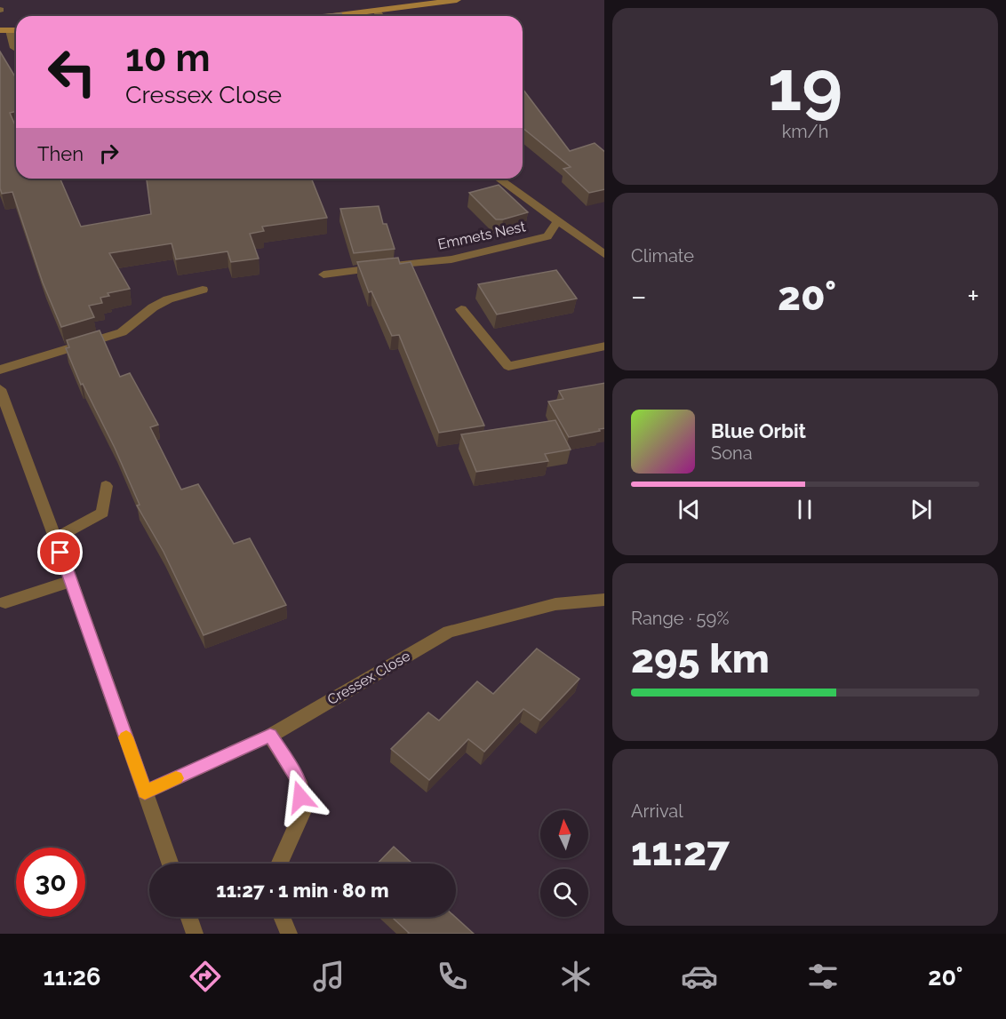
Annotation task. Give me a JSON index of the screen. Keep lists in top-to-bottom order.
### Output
{
  "streets": {
    "street": ["Emmets Nest", "Cressex Close"]
  },
  "north": "top",
  "page": {
    "tile": [
      ["19", "km/h"],
      "Climate",
      ["Range · 59%", "295 km"],
      ["Arrival", "11:27"]
    ],
    "turn": ["10 m", "Cressex Close"],
    "then": "Then",
    "heat": ["−", "20°", "+"],
    "song": ["Blue Orbit", "Sona"],
    "limit": "30",
    "trip": "11:27 · 1 min · 80 m",
    "tabs": ["11:26", "20°"]
  }
}
